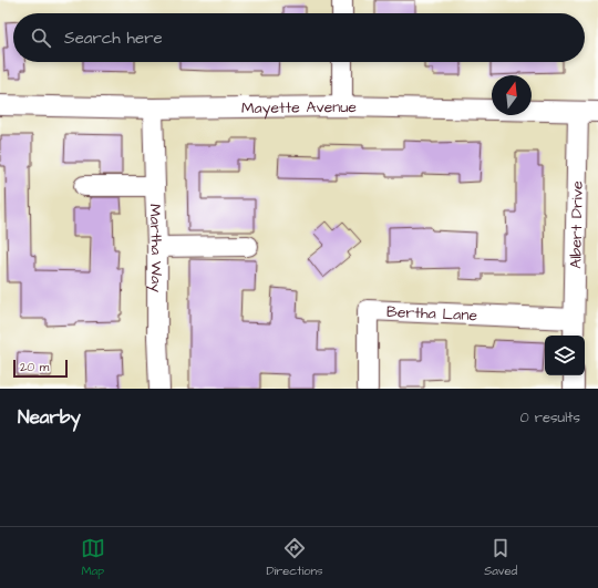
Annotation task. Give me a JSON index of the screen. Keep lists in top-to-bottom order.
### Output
{
  "streets": {
    "street": [
      "Mayette Avenue",
      "Albert Drive",
      "Martha Way",
      "Bertha Lane"
    ]
  },
  "crossings": [
    ["Mayette Avenue", "Albert Drive"],
    ["Mayette Avenue", "Martha Way"],
    ["Albert Drive", "Bertha Lane"]
  ],
  "scale_bar": "20 m",
  "north": "top",
  "page": {
    "search": "Search here",
    "scale": "20 m",
    "heading": ["Nearby", "0 results"],
    "nav": ["Map", "Directions", "Saved"]
  }
}
